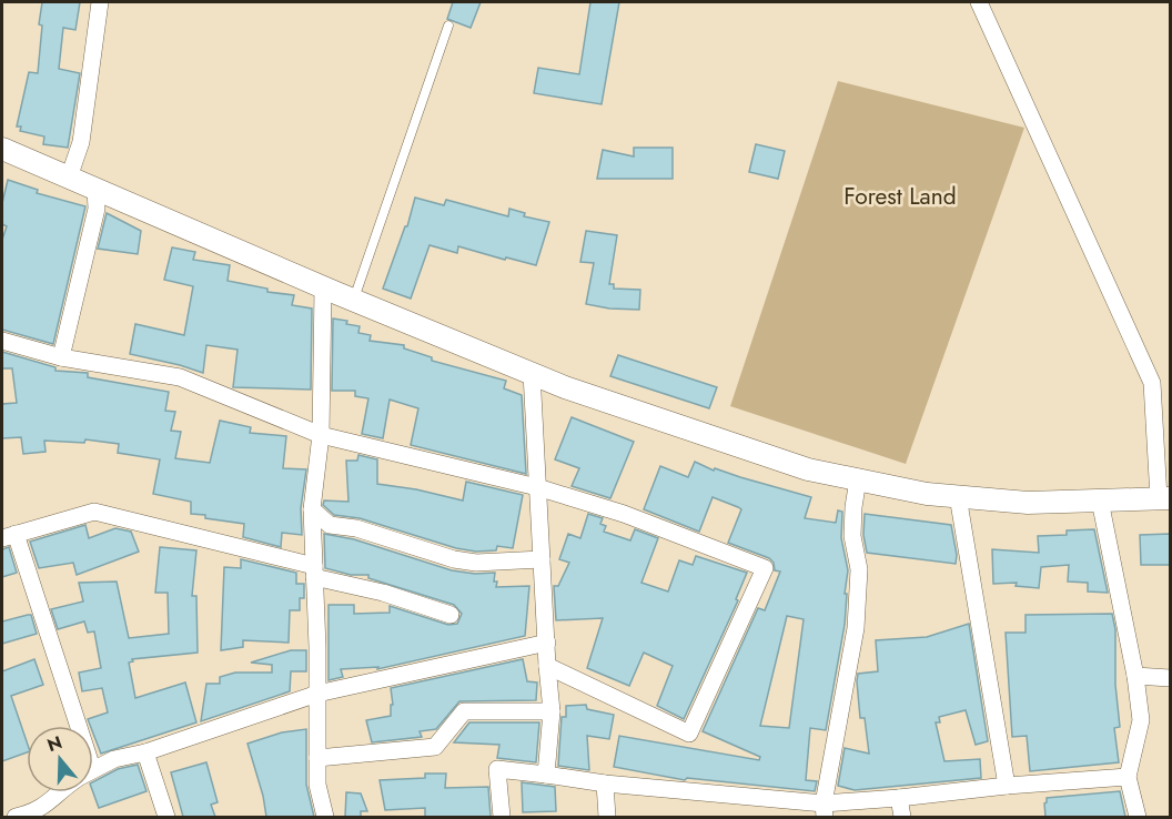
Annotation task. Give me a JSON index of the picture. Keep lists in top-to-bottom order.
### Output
{
  "parks": ["Forest Land"],
  "north": "top"
}
